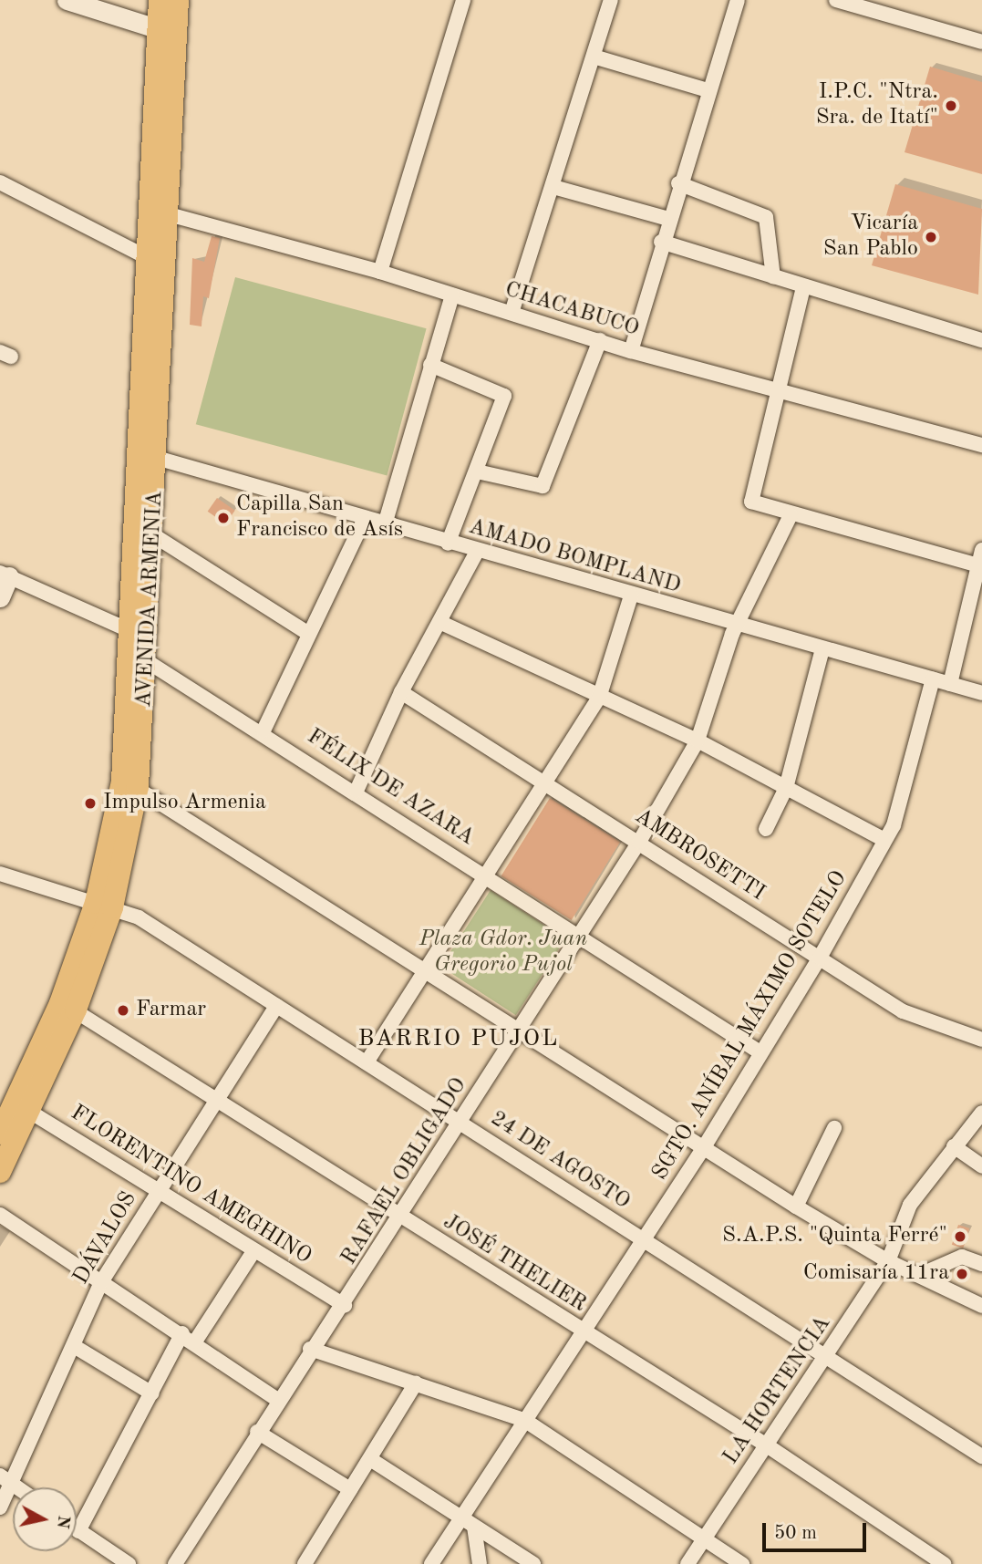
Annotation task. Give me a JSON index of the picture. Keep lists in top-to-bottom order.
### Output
{
  "streets": {
    "main road": ["AVENIDA ARMENIA"],
    "street": [
      "CHACABUCO",
      "AMADO BOMPLAND",
      "FÉLIX DE AZARA",
      "AMBROSETTI",
      "SGTO. ANÍBAL MÁXIMO SOTELO",
      "24 DE AGOSTO",
      "RAFAEL OBLIGADO",
      "FLORENTINO AMEGHINO",
      "DÁVALOS",
      "JOSÉ THELIER",
      "LA HORTENCIA"
    ]
  },
  "crossings": [
    ["CHACABUCO", "AVENIDA ARMENIA"],
    ["AMADO BOMPLAND", "AVENIDA ARMENIA"],
    ["AMADO BOMPLAND", "SGTO. ANÍBAL MÁXIMO SOTELO"],
    ["AMADO BOMPLAND", "RAFAEL OBLIGADO"],
    ["AVENIDA ARMENIA", "FÉLIX DE AZARA"],
    ["AVENIDA ARMENIA", "24 DE AGOSTO"],
    ["AVENIDA ARMENIA", "FLORENTINO AMEGHINO"],
    ["AVENIDA ARMENIA", "JOSÉ THELIER"],
    ["FÉLIX DE AZARA", "SGTO. ANÍBAL MÁXIMO SOTELO"],
    ["FÉLIX DE AZARA", "RAFAEL OBLIGADO"],
    ["AMBROSETTI", "SGTO. ANÍBAL MÁXIMO SOTELO"],
    ["AMBROSETTI", "RAFAEL OBLIGADO"],
    ["SGTO. ANÍBAL MÁXIMO SOTELO", "24 DE AGOSTO"],
    ["SGTO. ANÍBAL MÁXIMO SOTELO", "JOSÉ THELIER"],
    ["24 DE AGOSTO", "RAFAEL OBLIGADO"],
    ["24 DE AGOSTO", "DÁVALOS"],
    ["24 DE AGOSTO", "LA HORTENCIA"],
    ["RAFAEL OBLIGADO", "FLORENTINO AMEGHINO"],
    ["RAFAEL OBLIGADO", "JOSÉ THELIER"],
    ["FLORENTINO AMEGHINO", "DÁVALOS"],
    ["DÁVALOS", "JOSÉ THELIER"],
    ["JOSÉ THELIER", "LA HORTENCIA"]
  ],
  "districts": ["BARRIO PUJOL"],
  "parks": ["Plaza Gdor. Juan Gregorio Pujol"],
  "places": [
    "I.P.C. \"Ntra. Sra. de Itatí\"",
    "Vicaría San Pablo",
    "Capilla San Francisco de Asís",
    "Impulso Armenia",
    "Farmar",
    "S.A.P.S. \"Quinta Ferré\"",
    "Comisaría 11ra"
  ],
  "scale_bar": "50 m",
  "north": "right"
}
